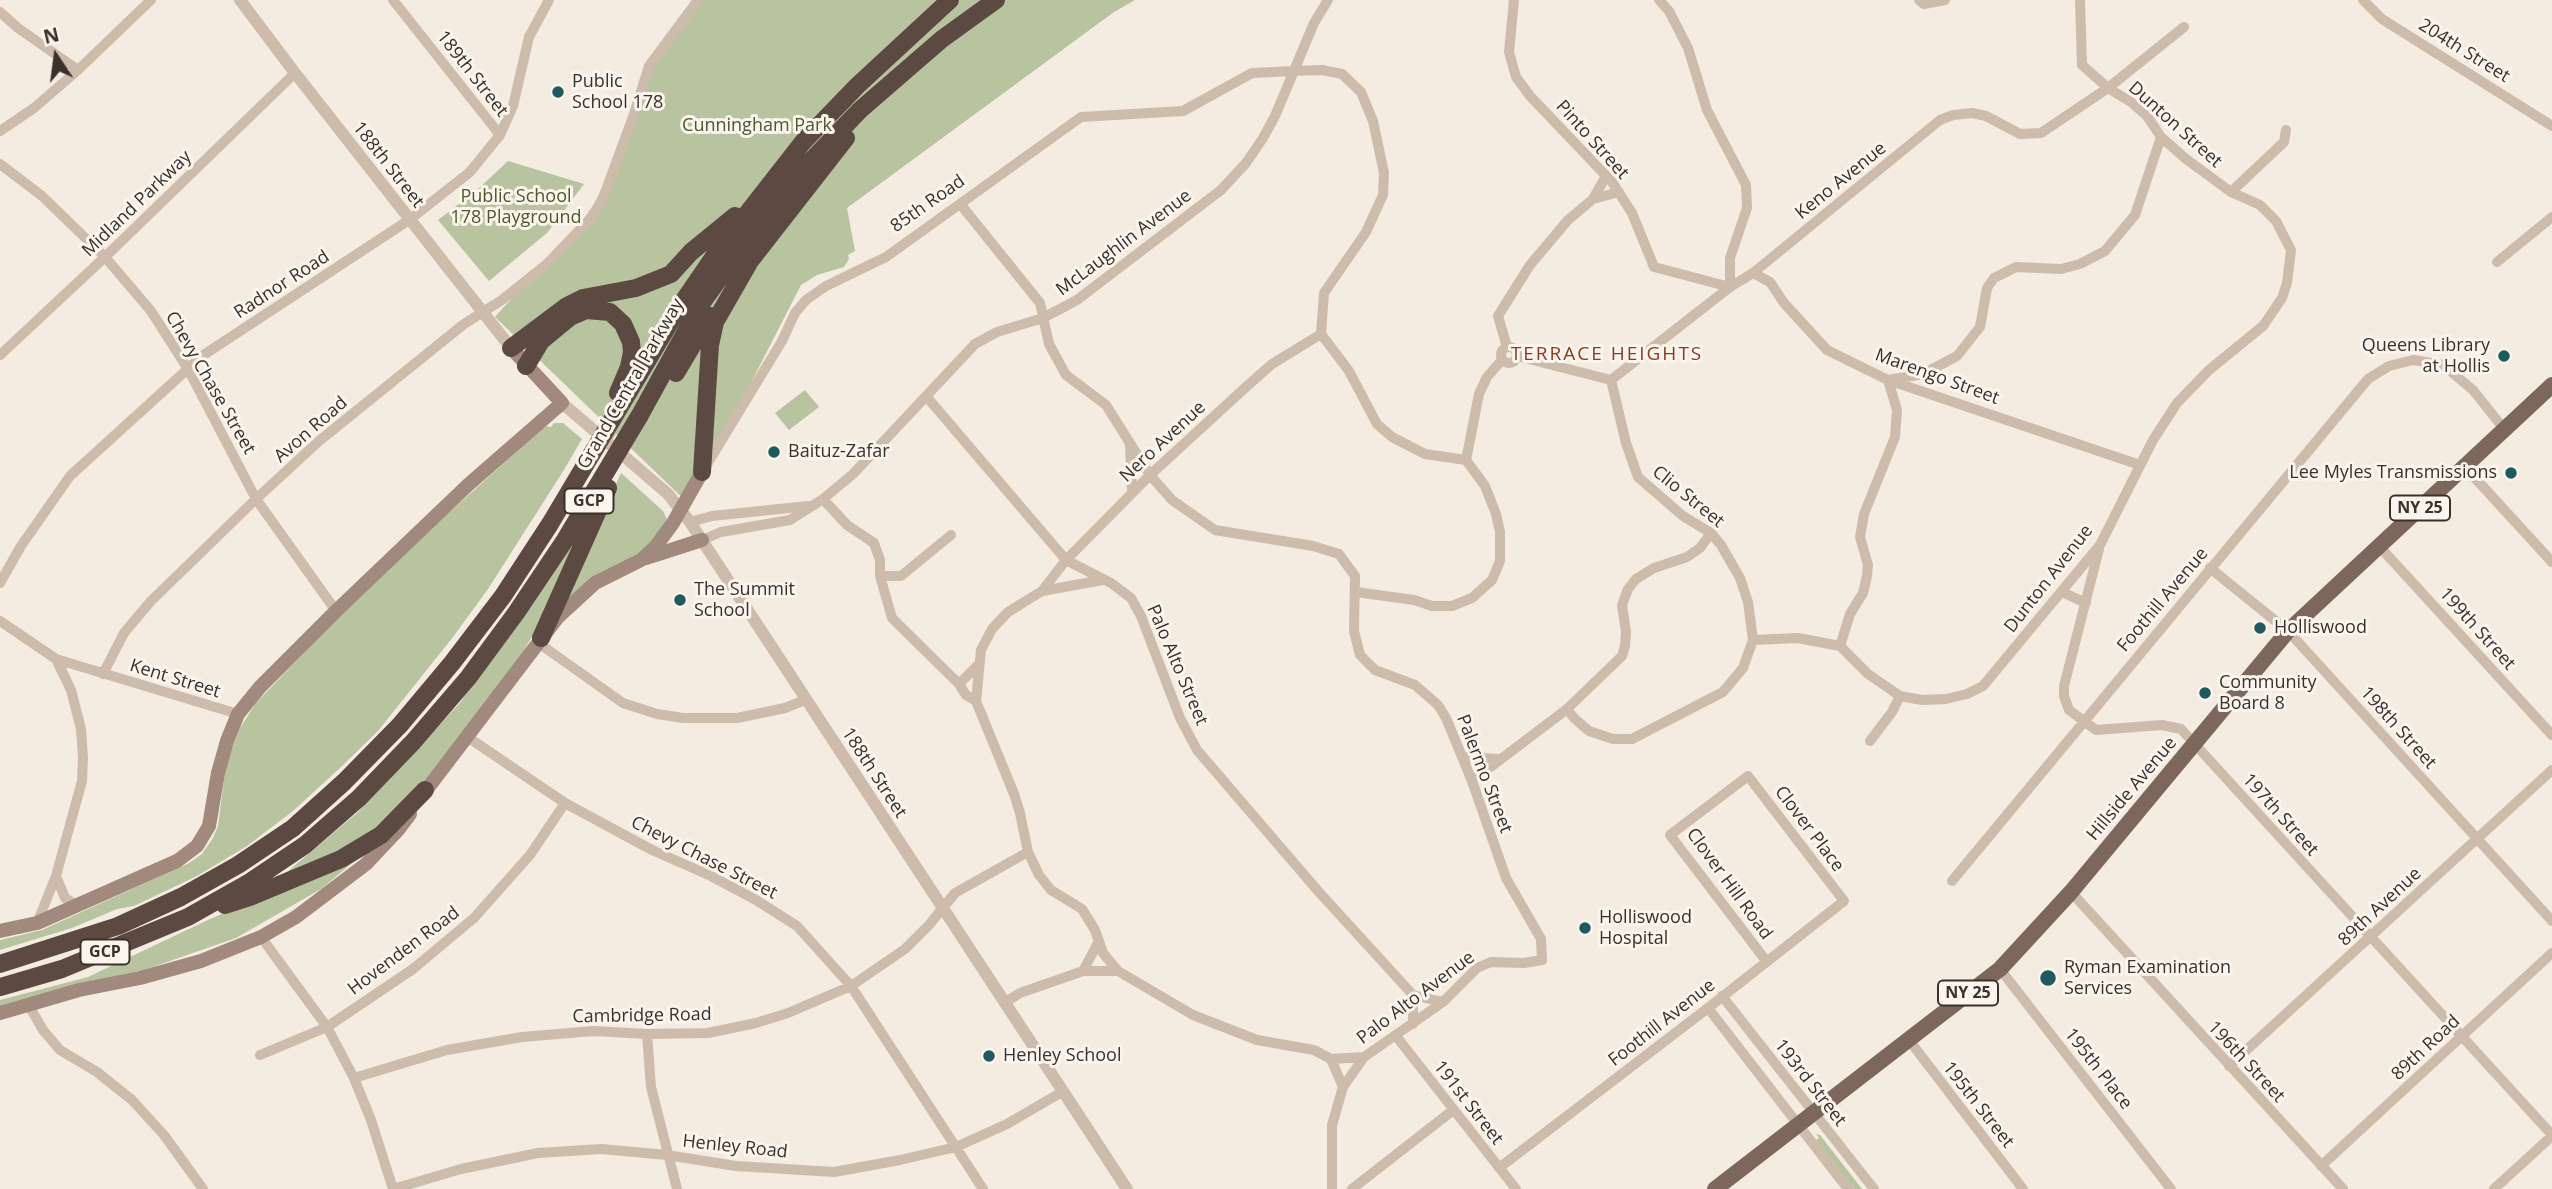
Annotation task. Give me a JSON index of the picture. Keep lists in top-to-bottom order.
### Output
{
  "streets": {
    "highway": ["Grand Central Parkway", "GCP"],
    "main road": ["85th Road", "NY 25", "Hillside Avenue"],
    "street": [
      "204th Street",
      "189th Street",
      "Dunton Street",
      "Pinto Street",
      "188th Street",
      "Keno Avenue",
      "Midland Parkway",
      "McLaughlin Avenue",
      "Radnor Road",
      "Marengo Street",
      "Chevy Chase Street",
      "Avon Road",
      "Nero Avenue",
      "Clio Street",
      "Dunton Avenue",
      "Foothill Avenue",
      "199th Street",
      "Palo Alto Street",
      "Kent Street",
      "198th Street",
      "Palermo Street",
      "197th Street",
      "Clover Place",
      "Clover Hill Road",
      "89th Avenue",
      "Hovenden Road",
      "Palo Alto Avenue",
      "Cambridge Road",
      "89th Road",
      "196th Street",
      "195th Place",
      "193rd Street",
      "191st Street",
      "195th Street",
      "Henley Road"
    ]
  },
  "crossings": [
    ["189th Street", "Radnor Road"],
    ["Dunton Street", "Keno Avenue"],
    ["Dunton Street", "Dunton Avenue"],
    ["Pinto Street", "Keno Avenue"],
    ["188th Street", "Midland Parkway"],
    ["188th Street", "85th Road"],
    ["188th Street", "McLaughlin Avenue"],
    ["188th Street", "Radnor Road"],
    ["188th Street", "Avon Road"],
    ["188th Street", "Cambridge Road"],
    ["188th Street", "Henley Road"],
    ["Keno Avenue", "Marengo Street"],
    ["Keno Avenue", "Clio Street"],
    ["Midland Parkway", "Chevy Chase Street"],
    ["85th Road", "McLaughlin Avenue"],
    ["85th Road", "Nero Avenue"],
    ["McLaughlin Avenue", "Palo Alto Street"],
    ["McLaughlin Avenue", "Palermo Street"],
    ["Radnor Road", "Chevy Chase Street"],
    ["Marengo Street", "Dunton Avenue"],
    ["Chevy Chase Street", "Avon Road"],
    ["Chevy Chase Street", "Hovenden Road"],
    ["Chevy Chase Street", "Cambridge Road"],
    ["Chevy Chase Street", "Henley Road"],
    ["Avon Road", "Kent Street"],
    ["Nero Avenue", "Palo Alto Street"],
    ["Nero Avenue", "Palermo Street"],
    ["Foothill Avenue", "198th Street"],
    ["Foothill Avenue", "Hillside Avenue"],
    ["Foothill Avenue", "197th Street"],
    ["Foothill Avenue", "Clover Place"],
    ["Foothill Avenue", "Clover Hill Road"],
    ["Foothill Avenue", "193rd Street"],
    ["Foothill Avenue", "191st Street"],
    ["199th Street", "Hillside Avenue"],
    ["198th Street", "Hillside Avenue"],
    ["198th Street", "89th Avenue"],
    ["Palermo Street", "Palo Alto Avenue"],
    ["Hillside Avenue", "197th Street"],
    ["Hillside Avenue", "196th Street"],
    ["Hillside Avenue", "195th Place"],
    ["Hillside Avenue", "193rd Street"],
    ["Hillside Avenue", "195th Street"],
    ["197th Street", "89th Avenue"],
    ["197th Street", "89th Road"],
    ["Clover Place", "Clover Hill Road"],
    ["89th Avenue", "196th Street"],
    ["Palo Alto Avenue", "191st Street"],
    ["89th Road", "196th Street"]
  ],
  "districts": ["TERRACE HEIGHTS"],
  "parks": ["Cunningham Park", "Public School 178 Playground"],
  "places": [
    "Public School 178",
    "Queens Library at Hollis",
    "Baituz-Zafar",
    "Lee Myles Transmissions",
    "The Summit School",
    "Holliswood",
    "Community Board 8",
    "Holliswood Hospital",
    "Ryman Examination Services",
    "Henley School"
  ],
  "north": "top"
}
